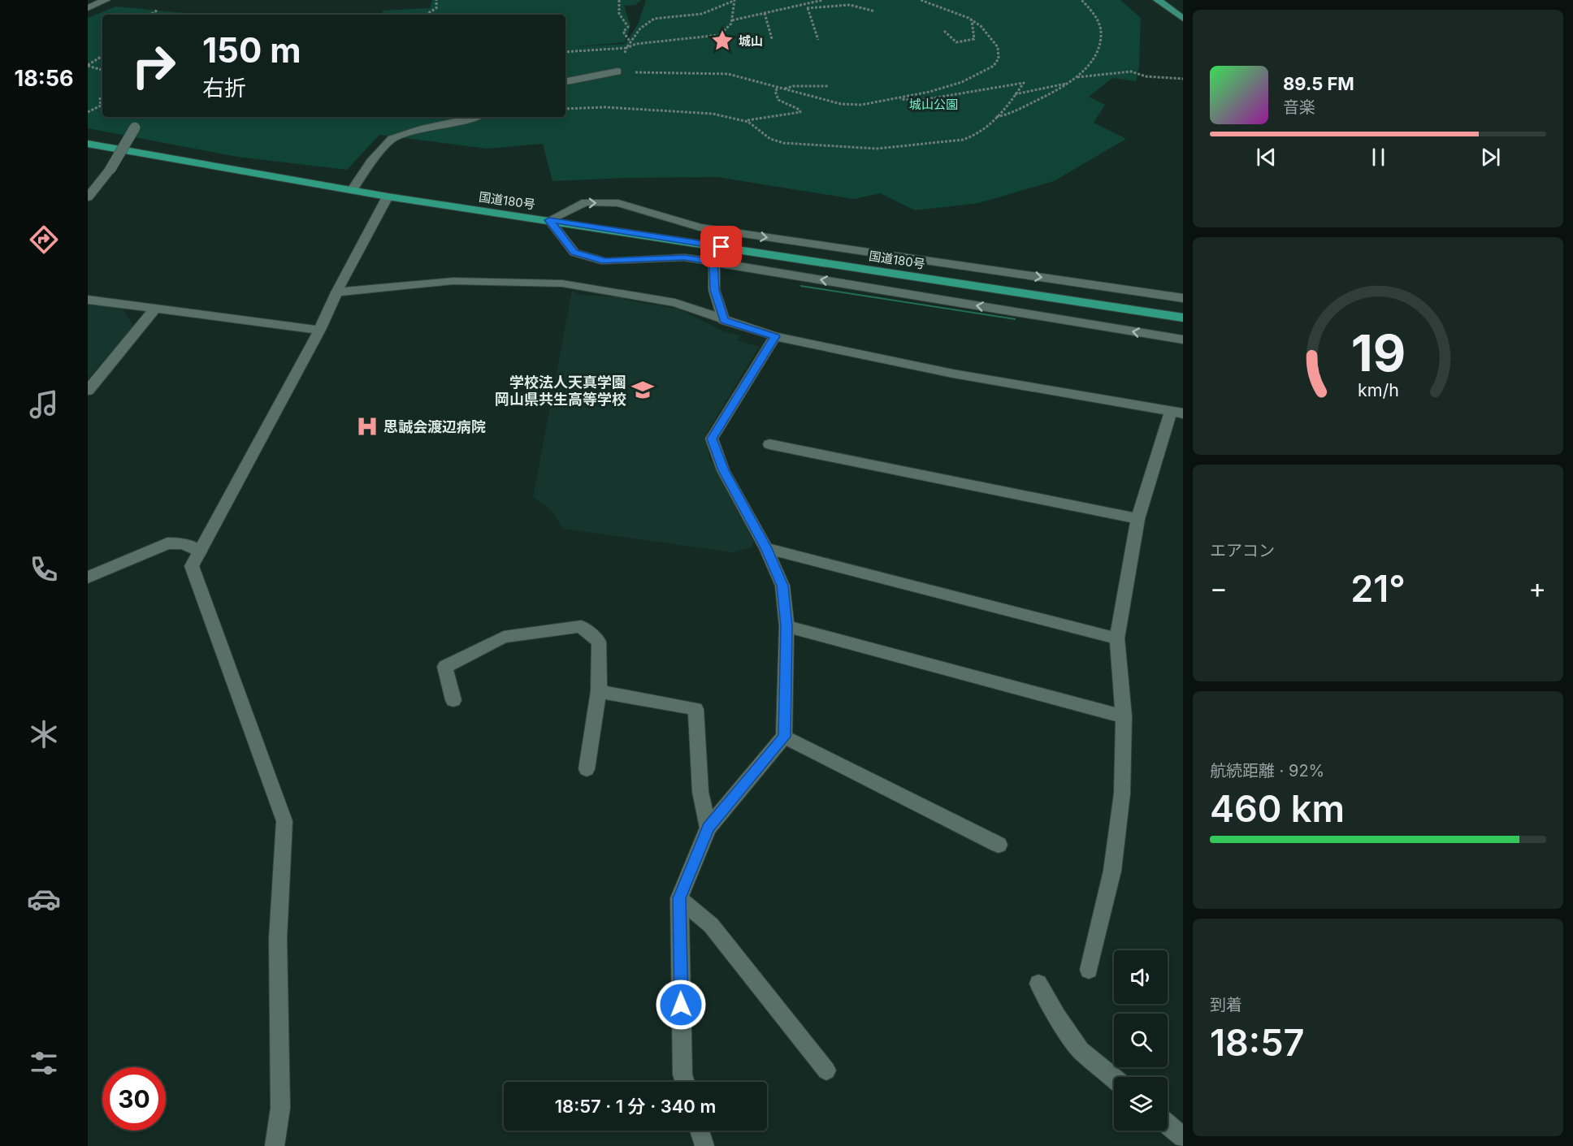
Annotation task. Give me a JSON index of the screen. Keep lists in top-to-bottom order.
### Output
{
  "streets": {
    "highway": ["国道180号"]
  },
  "parks": ["城山公園"],
  "places": {
    "place": ["城山"],
    "school or university": ["学校法人天真学園 岡山県共生高等学校"],
    "hospital": ["思誠会渡辺病院"]
  },
  "page": {
    "tabs": "18:56",
    "turn": ["150 m", "右折"],
    "song": ["89.5 FM", "音楽"],
    "tile": [
      "エアコン",
      ["航続距離 · 92%", "460 km"],
      ["到着", "18:57"]
    ],
    "heat": ["−", "21°", "+"],
    "limit": "30",
    "trip": "18:57 · 1 分 · 340 m",
    "gauge": ["19", "km/h"]
  }
}
